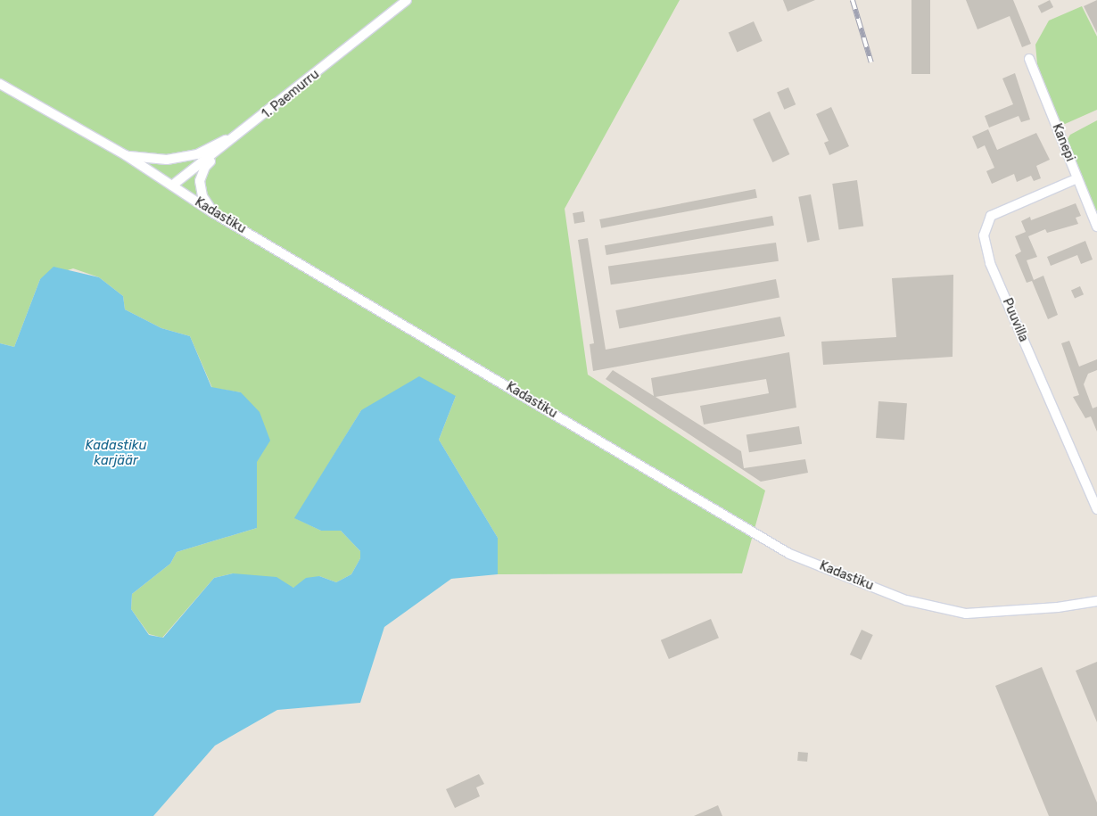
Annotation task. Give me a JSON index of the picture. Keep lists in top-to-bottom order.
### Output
{
  "streets": {
    "street": [
      "1. Paemurru",
      "Kanepi",
      "Kadastiku",
      "Puuvilla"
    ]
  },
  "crossings": [
    ["1. Paemurru", "Kadastiku"],
    ["Kanepi", "Puuvilla"]
  ],
  "water": ["Kadastiku karjäär"]
}
